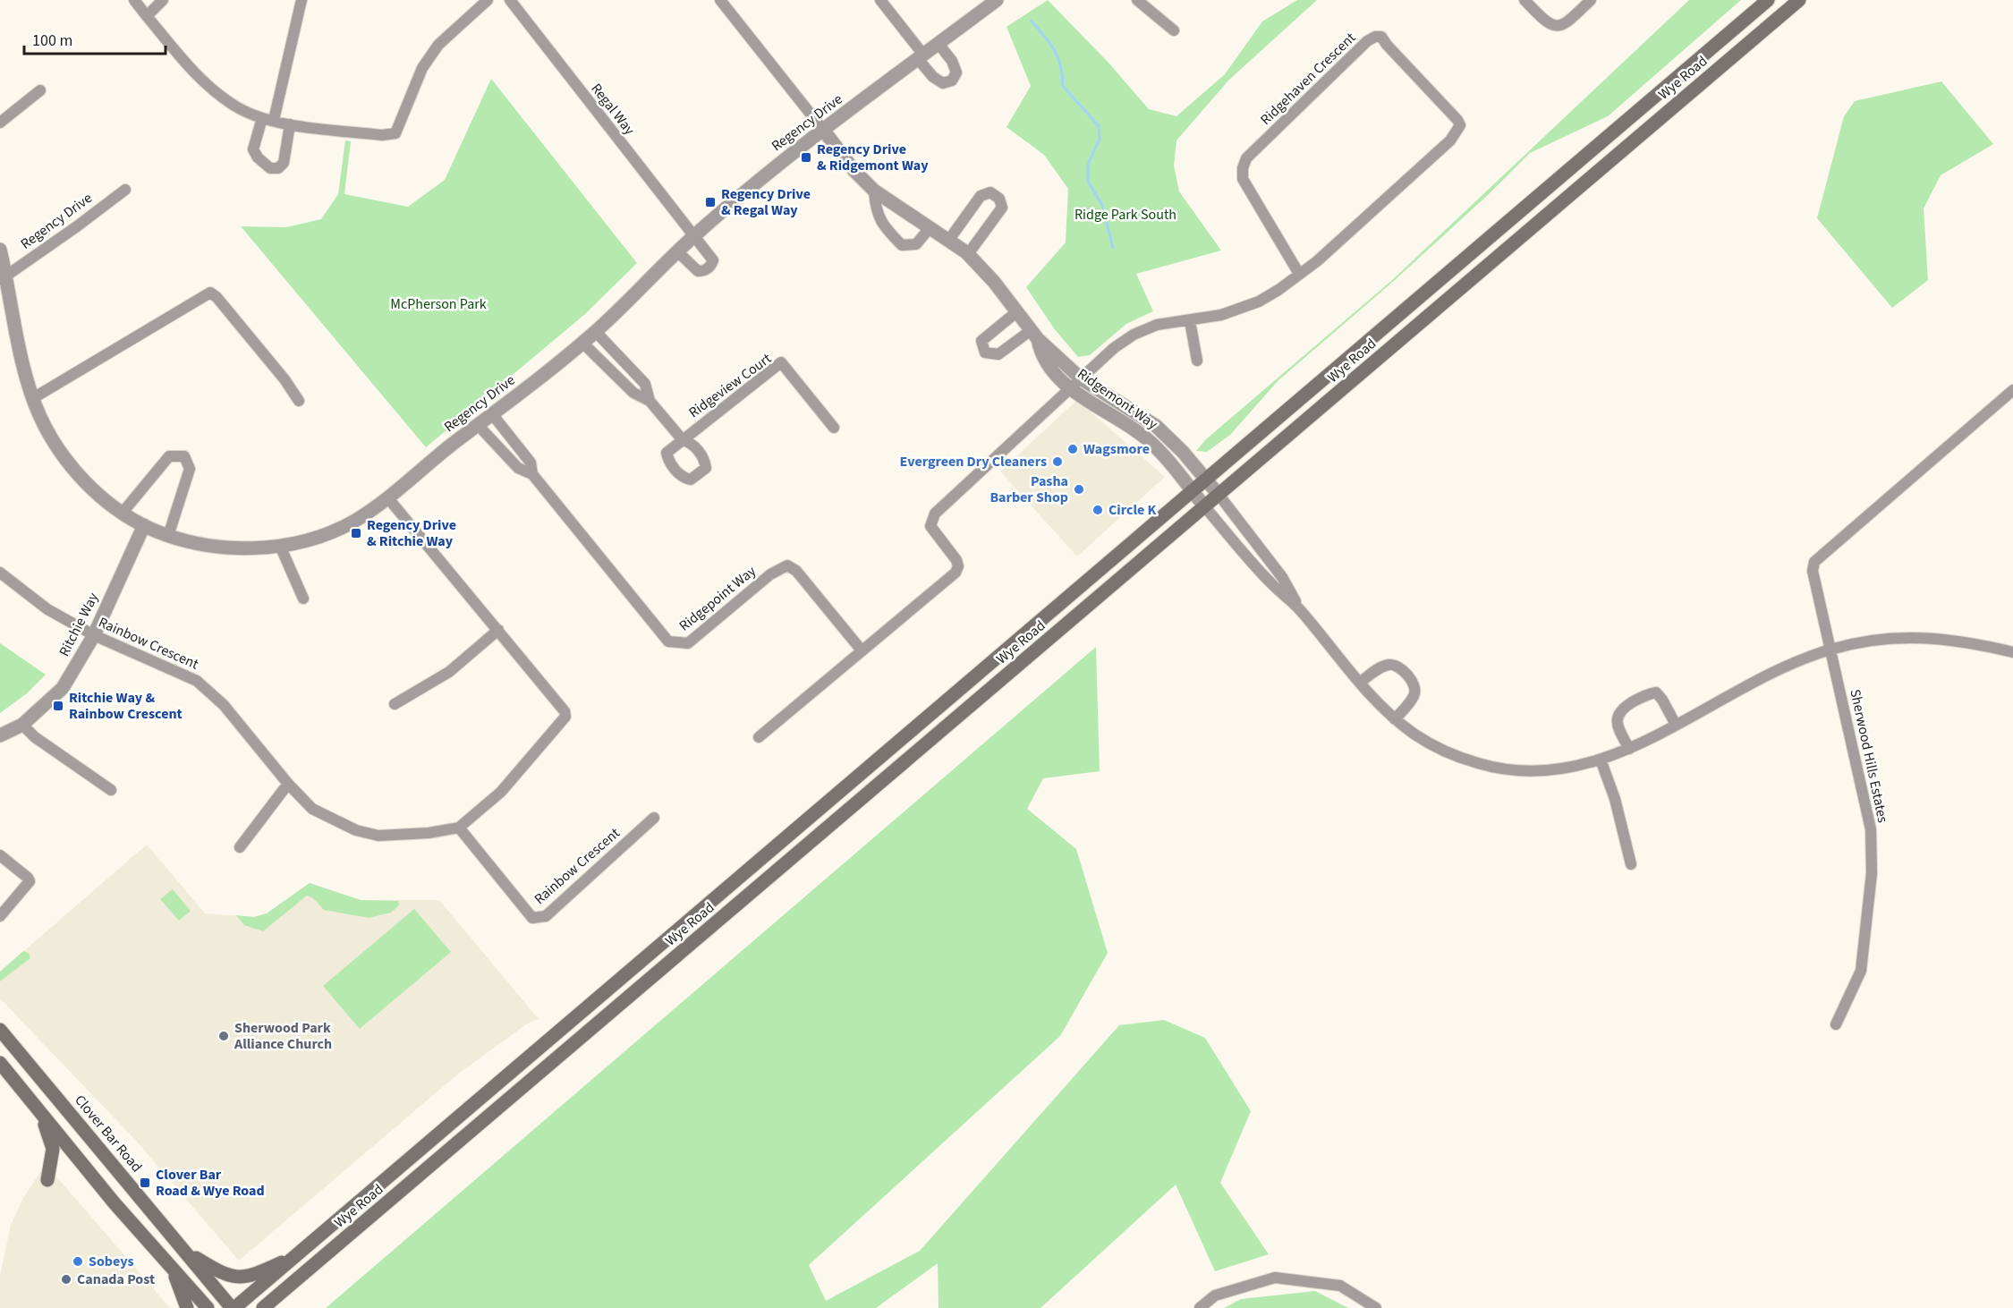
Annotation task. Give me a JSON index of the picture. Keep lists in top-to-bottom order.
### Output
{
  "streets": {
    "main road": ["Wye Road", "Clover Bar Road"],
    "street": [
      "Ridgehaven Crescent",
      "Regal Way",
      "Regency Drive",
      "Ridgeview Court",
      "Ridgemont Way",
      "Ridgepoint Way",
      "Ritchie Way",
      "Rainbow Crescent",
      "Sherwood Hills Estates"
    ]
  },
  "crossings": [
    ["Wye Road", "Ridgemont Way"],
    ["Wye Road", "Clover Bar Road"],
    ["Ridgehaven Crescent", "Ridgemont Way"],
    ["Regal Way", "Regency Drive"],
    ["Regency Drive", "Ridgeview Court"],
    ["Regency Drive", "Ridgemont Way"],
    ["Regency Drive", "Ridgepoint Way"],
    ["Regency Drive", "Ritchie Way"],
    ["Ritchie Way", "Rainbow Crescent"]
  ],
  "parks": ["Ridge Park South", "McPherson Park"],
  "places": {
    "transit": [
      "Regency Drive & Ridgemont Way",
      "Regency Drive & Regal Way",
      "Regency Drive & Ritchie Way",
      "Ritchie Way & Rainbow Crescent",
      "Clover Bar Road & Wye Road"
    ],
    "other": [
      "Wagsmore",
      "Evergreen Dry Cleaners",
      "Pasha Barber Shop",
      "Circle K",
      "Sherwood Park Alliance Church",
      "Sobeys",
      "Canada Post"
    ]
  },
  "scale_bar": "100 m"
}
